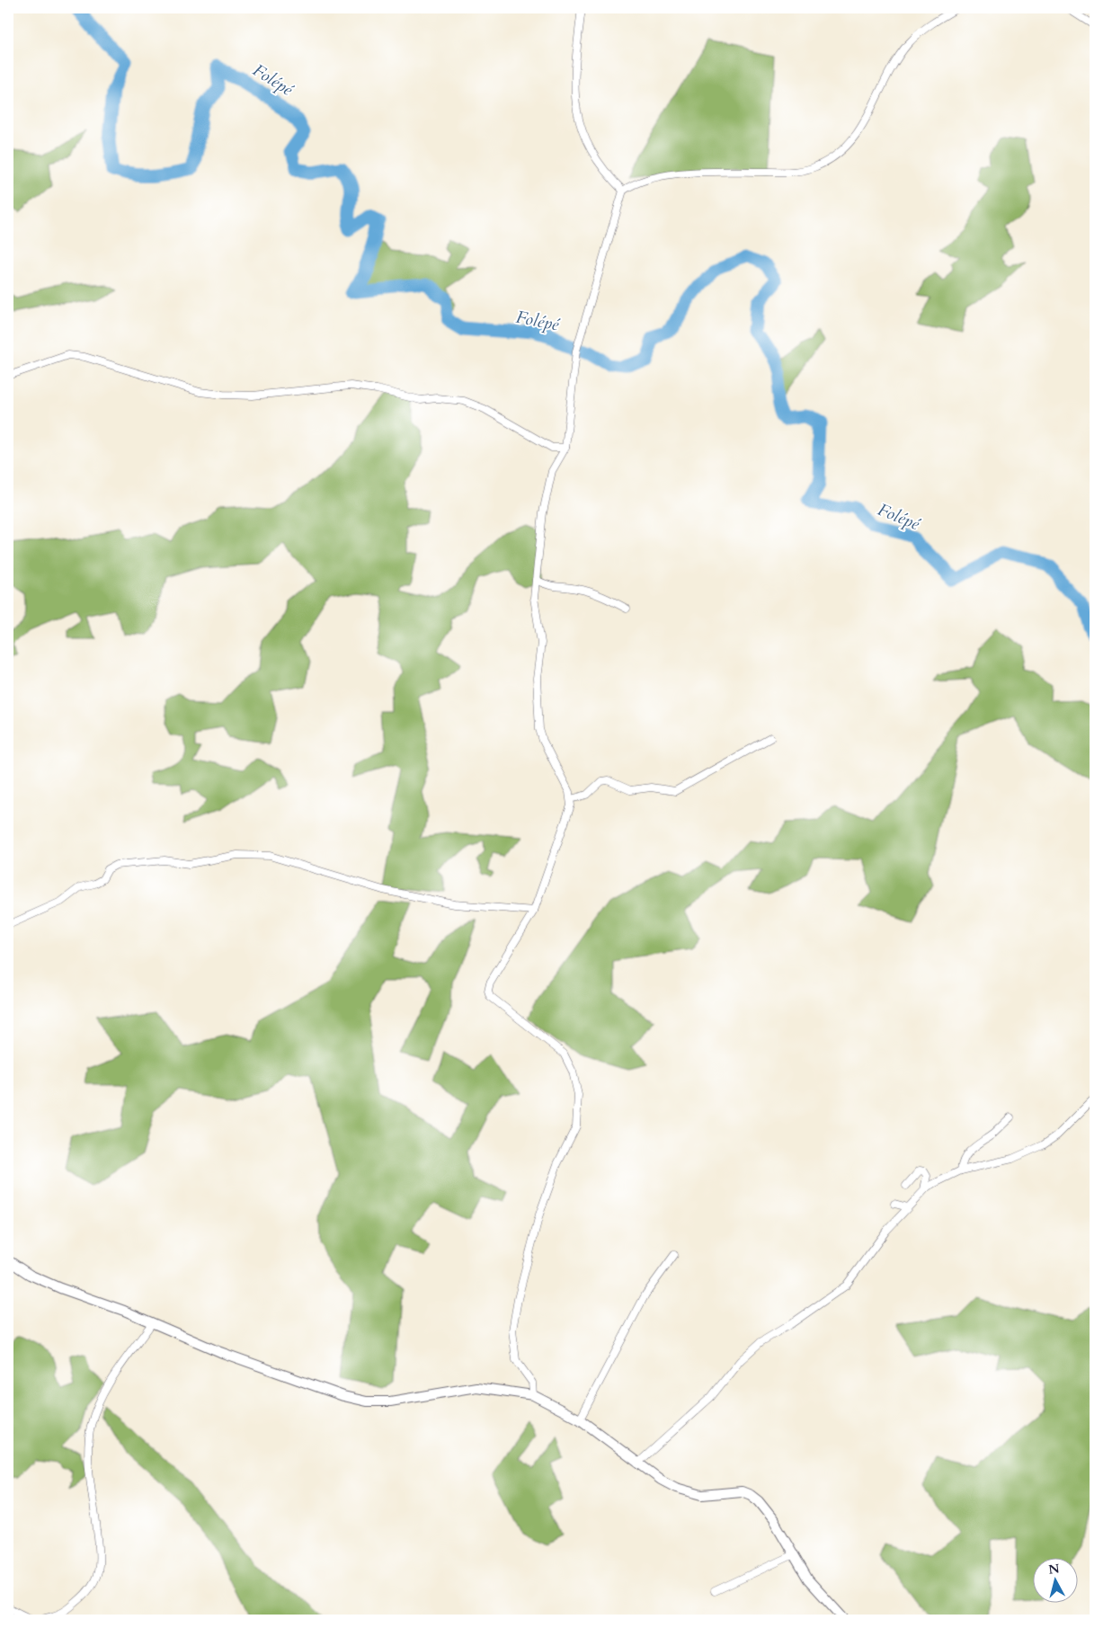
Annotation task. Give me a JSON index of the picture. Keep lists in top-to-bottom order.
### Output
{
  "water": ["Folépé"],
  "north": "top"
}
